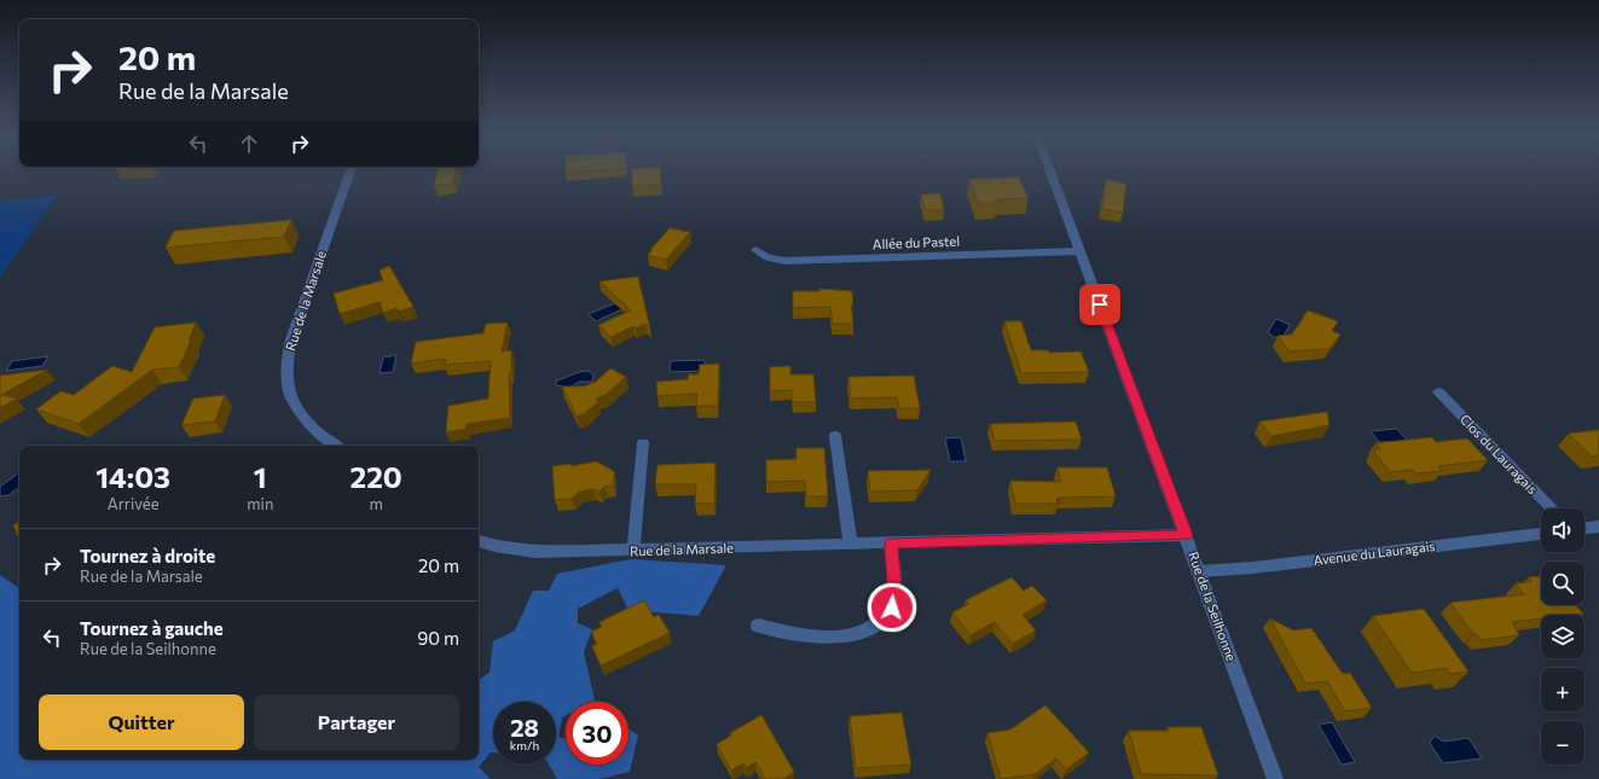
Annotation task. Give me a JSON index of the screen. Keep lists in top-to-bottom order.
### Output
{
  "streets": {
    "street": [
      "Allée du Pastel",
      "Rue de la Marsale",
      "Clos du Lauragais",
      "Avenue du Lauragais",
      "Rue de la Seilhonne"
    ]
  },
  "crossings": [
    ["Allée du Pastel", "Rue de la Seilhonne"],
    ["Rue de la Marsale", "Rue de la Seilhonne"],
    ["Avenue du Lauragais", "Rue de la Seilhonne"]
  ],
  "page": {
    "turn": ["20 m", "Rue de la Marsale"],
    "eta": [
      "14:03",
      "Arrivée",
      "1",
      "min",
      "220",
      "m"
    ],
    "map_buttons": ["+", "−"],
    "list": [
      {
        "name": "Tournez à droite",
        "note": "Rue de la Marsale",
        "value": "20 m"
      },
      {
        "name": "Tournez à gauche",
        "note": "Rue de la Seilhonne",
        "value": "90 m"
      }
    ],
    "buttons": ["Quitter", "Partager"],
    "speed": "28 km/h",
    "limit": "30"
  }
}
